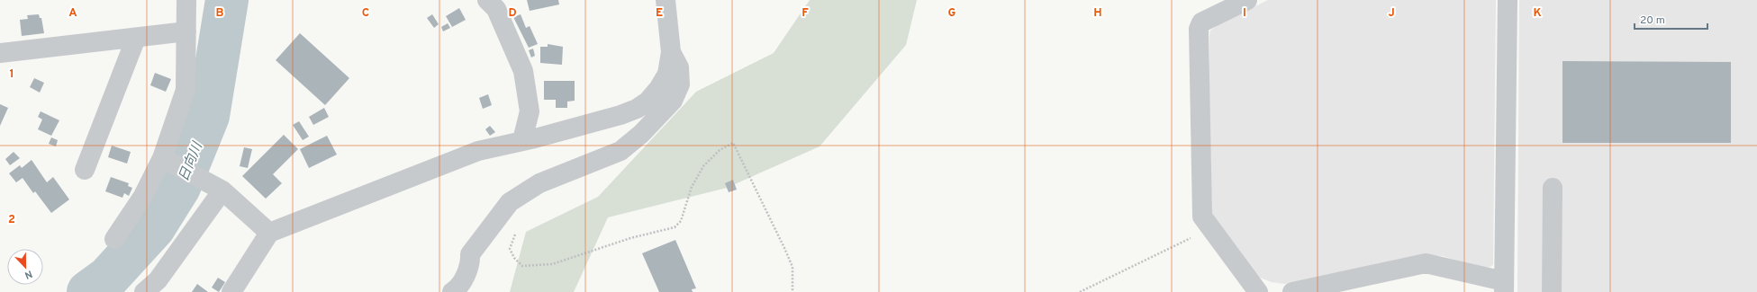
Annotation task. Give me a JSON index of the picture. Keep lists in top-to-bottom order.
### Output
{
  "water": ["日向川"],
  "scale_bar": "20 m",
  "north": "bottom",
  "grid": {
    "columns": [
      "A",
      "B",
      "C",
      "D",
      "E",
      "F",
      "G",
      "H",
      "I",
      "J",
      "K"
    ],
    "rows": ["1", "2"]
  }
}
